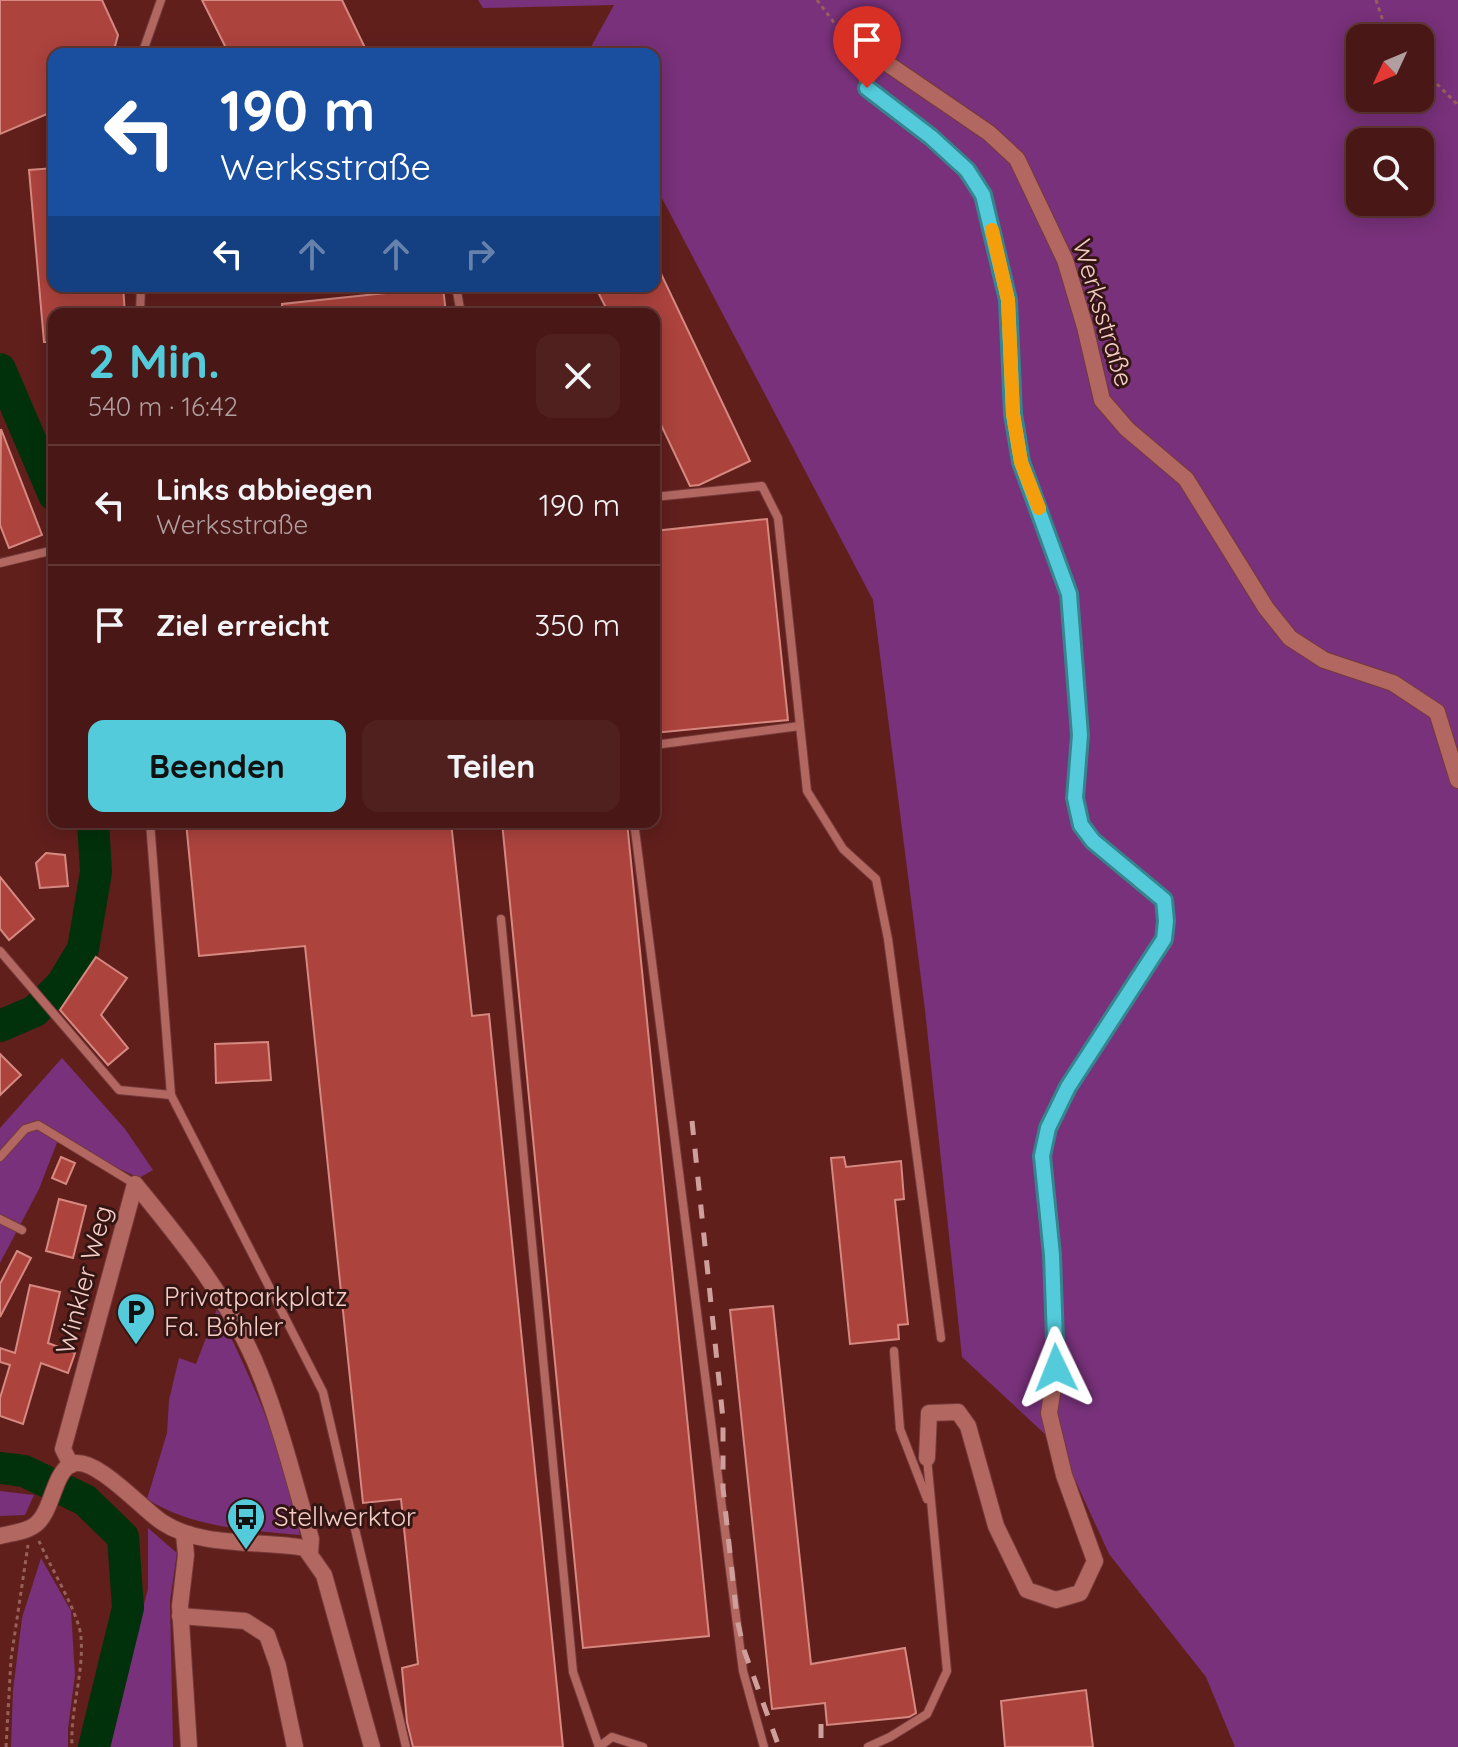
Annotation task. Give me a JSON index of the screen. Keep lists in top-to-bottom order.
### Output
{
  "streets": {
    "street": ["Werksstraße", "Winkler Weg"]
  },
  "places": {
    "parking": ["Privatparkplatz Fa. Böhler"],
    "bus stop": ["Stellwerktor"]
  },
  "north": "bottom left",
  "page": {
    "turn": ["190 m", "Werksstraße"],
    "heading": ["2 Min.", "540 m · 16:42"],
    "list": [
      {
        "name": "Links abbiegen",
        "note": "Werksstraße",
        "value": "190 m"
      },
      {
        "name": "Ziel erreicht",
        "value": "350 m"
      }
    ],
    "buttons": ["Beenden", "Teilen"]
  }
}
